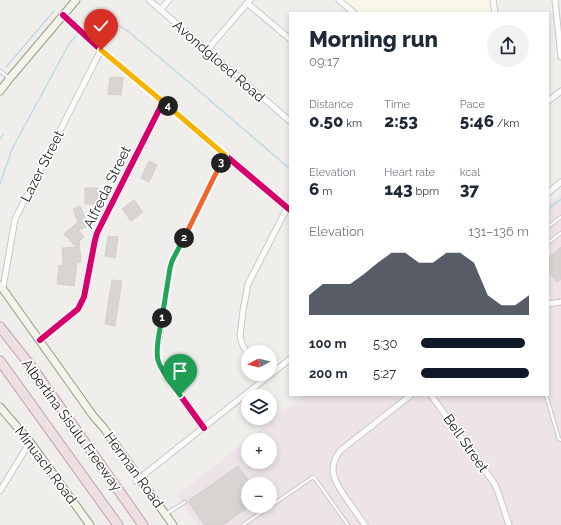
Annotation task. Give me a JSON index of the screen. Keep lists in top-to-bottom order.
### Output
{
  "streets": {
    "highway": ["Albertina Sisulu Freeway"],
    "main road": ["Minuach Road", "Herman Road"],
    "street": [
      "Avondgloed Road",
      "Lazer Street",
      "Alfreda Street",
      "Bell Street"
    ]
  },
  "crossings": [
    ["Lazer Street", "Herman Road"],
    ["Alfreda Street", "Herman Road"]
  ],
  "north": "left",
  "page": {
    "heading": ["Morning run", "09:17"],
    "stats": [
      ["Distance", "0.50 km"],
      ["Time", "2:53"],
      ["Pace", "5:46 /km"],
      ["Elevation", "6 m"],
      ["Heart rate", "143 bpm"],
      ["kcal", "37"]
    ],
    "pins": [
      "4",
      "3",
      "2",
      "1"
    ],
    "chart": ["Elevation", "131–136 m"],
    "list": [
      {
        "name": "100 m",
        "note": "5:30"
      },
      {
        "name": "200 m",
        "note": "5:27"
      }
    ],
    "map_buttons": ["+", "−"]
  }
}
